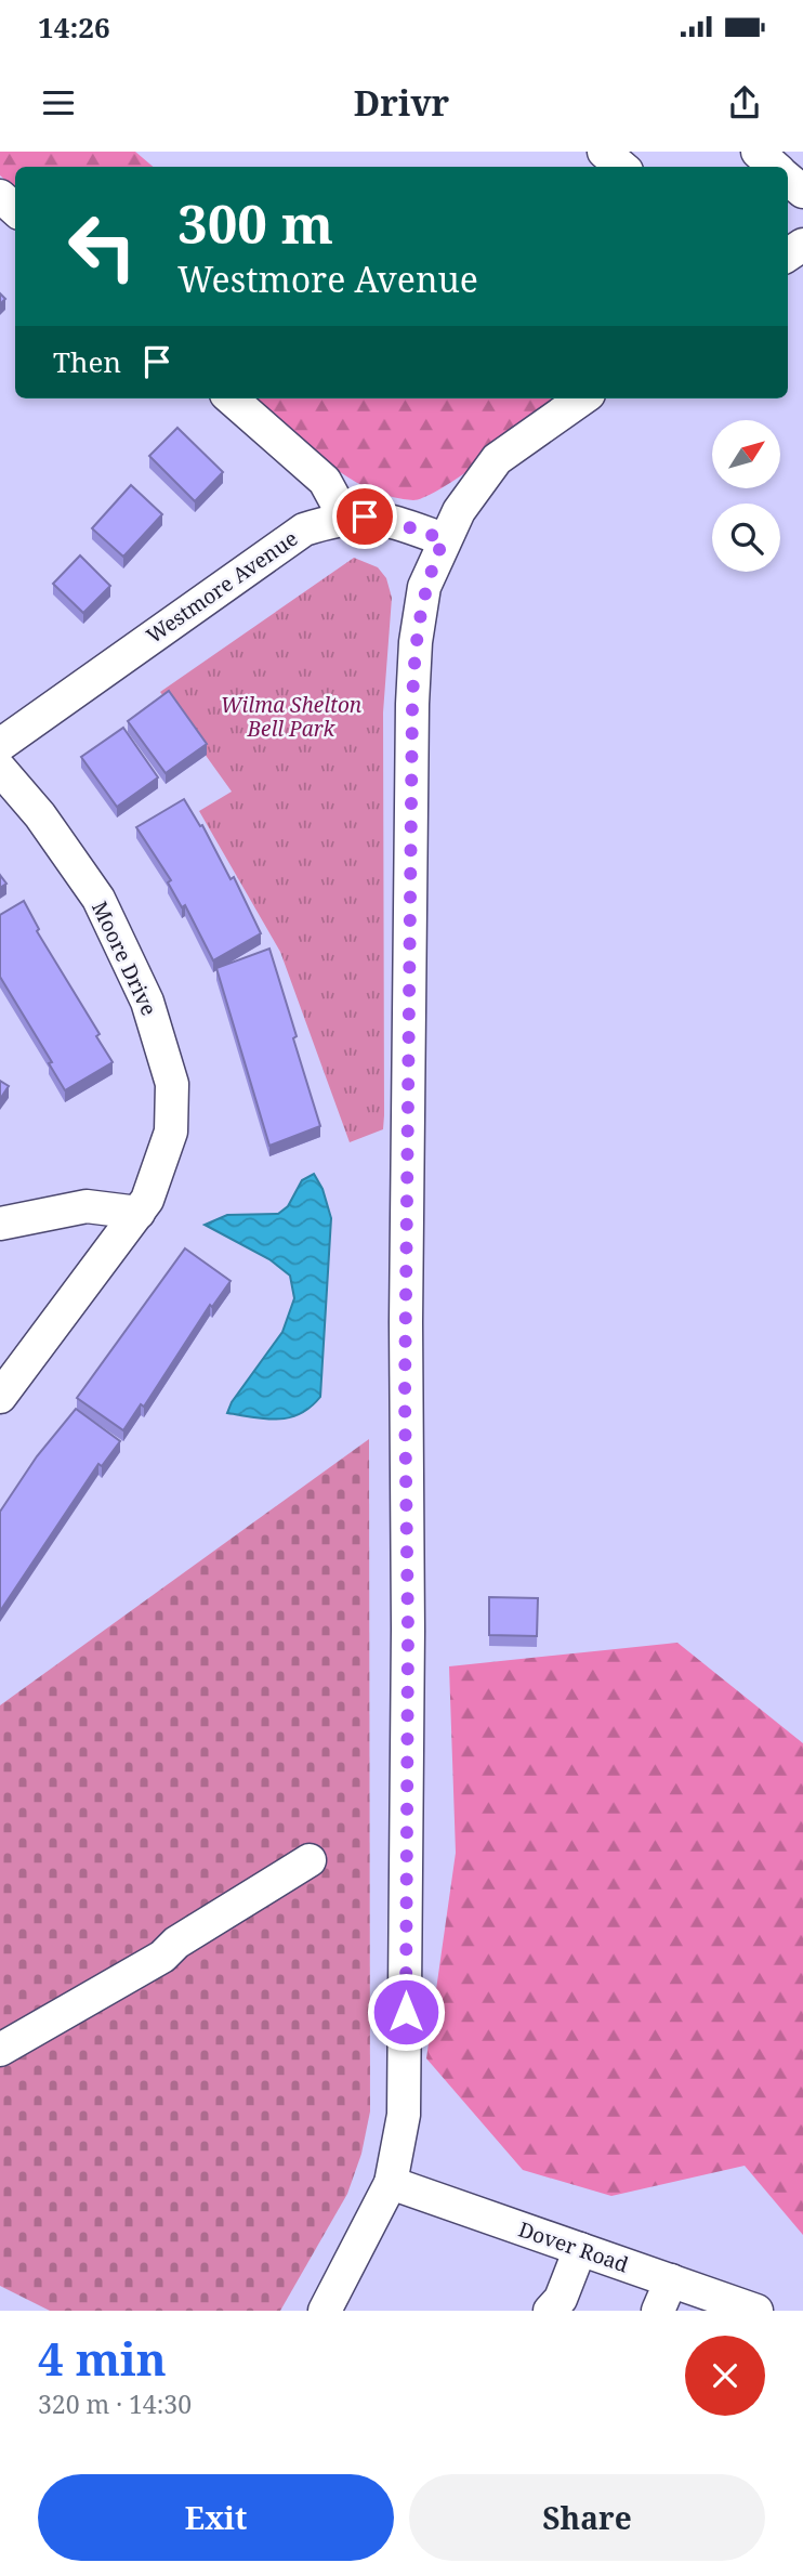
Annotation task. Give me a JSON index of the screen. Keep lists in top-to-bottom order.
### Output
{
  "streets": {
    "street": ["Westmore Avenue", "Moore Drive", "Dover Road"]
  },
  "parks": ["Wilma Shelton Bell Park"],
  "north": "top right",
  "page": {
    "status": "14:26",
    "header": "Drivr",
    "turn": ["300 m", "Westmore Avenue"],
    "then": "Then",
    "heading": ["4 min", "320 m · 14:30"],
    "buttons": ["Exit", "Share"]
  }
}
